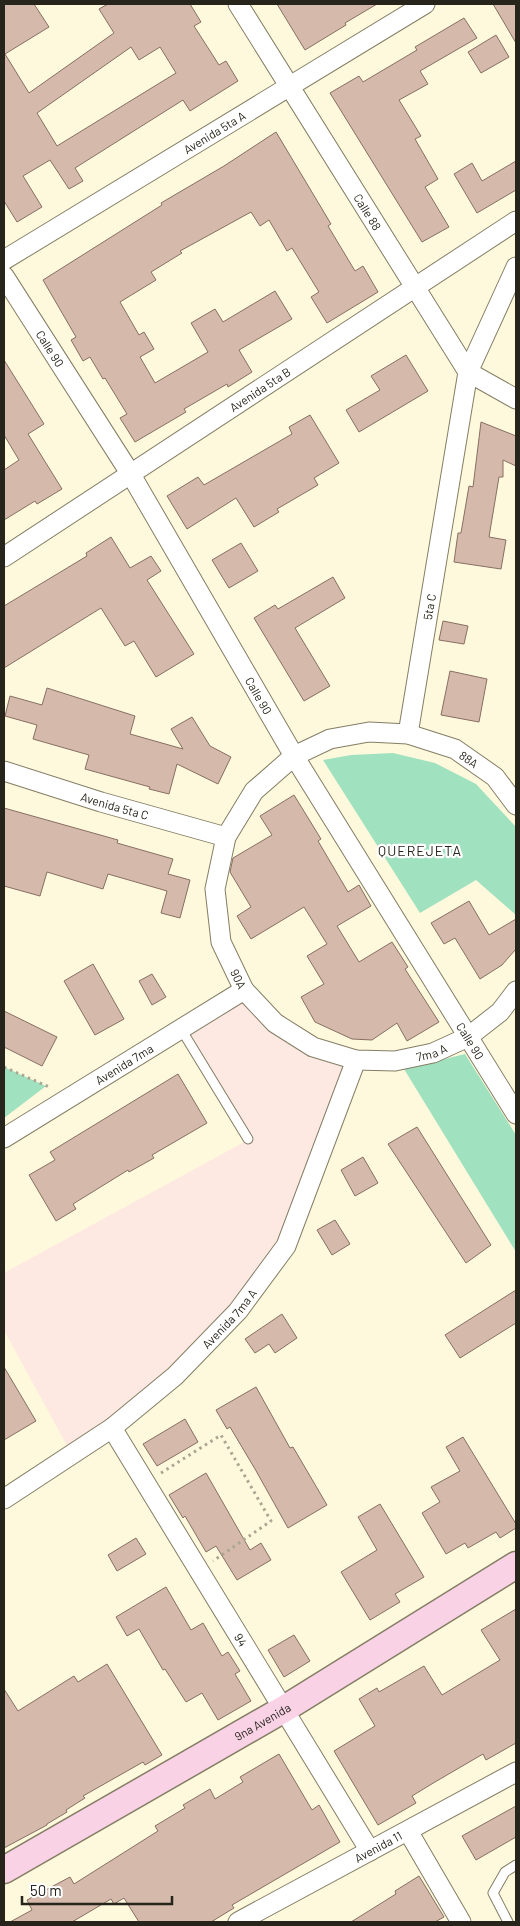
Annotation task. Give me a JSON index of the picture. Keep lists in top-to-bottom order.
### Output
{
  "streets": {
    "main road": ["9na Avenida"],
    "street": [
      "Avenida 5ta A",
      "Calle 88",
      "Calle 90",
      "Avenida 5ta B",
      "5ta C",
      "88A",
      "Avenida 5ta C",
      "90A",
      "7ma A",
      "Avenida 7ma",
      "Avenida 7ma A",
      "94",
      "Avenida 11"
    ]
  },
  "crossings": [
    ["Avenida 5ta A", "Calle 88"],
    ["Calle 88", "Avenida 5ta B"],
    ["Calle 88", "5ta C"],
    ["Calle 90", "Avenida 5ta B"],
    ["Calle 90", "7ma A"],
    ["5ta C", "88A"],
    ["Avenida 5ta C", "90A"],
    ["90A", "7ma A"],
    ["90A", "Avenida 7ma"],
    ["90A", "Avenida 7ma A"],
    ["7ma A", "Avenida 7ma A"],
    ["Avenida 7ma A", "94"],
    ["94", "9na Avenida"],
    ["94", "Avenida 11"]
  ],
  "districts": ["QUEREJETA"],
  "scale_bar": "50 m"
}
